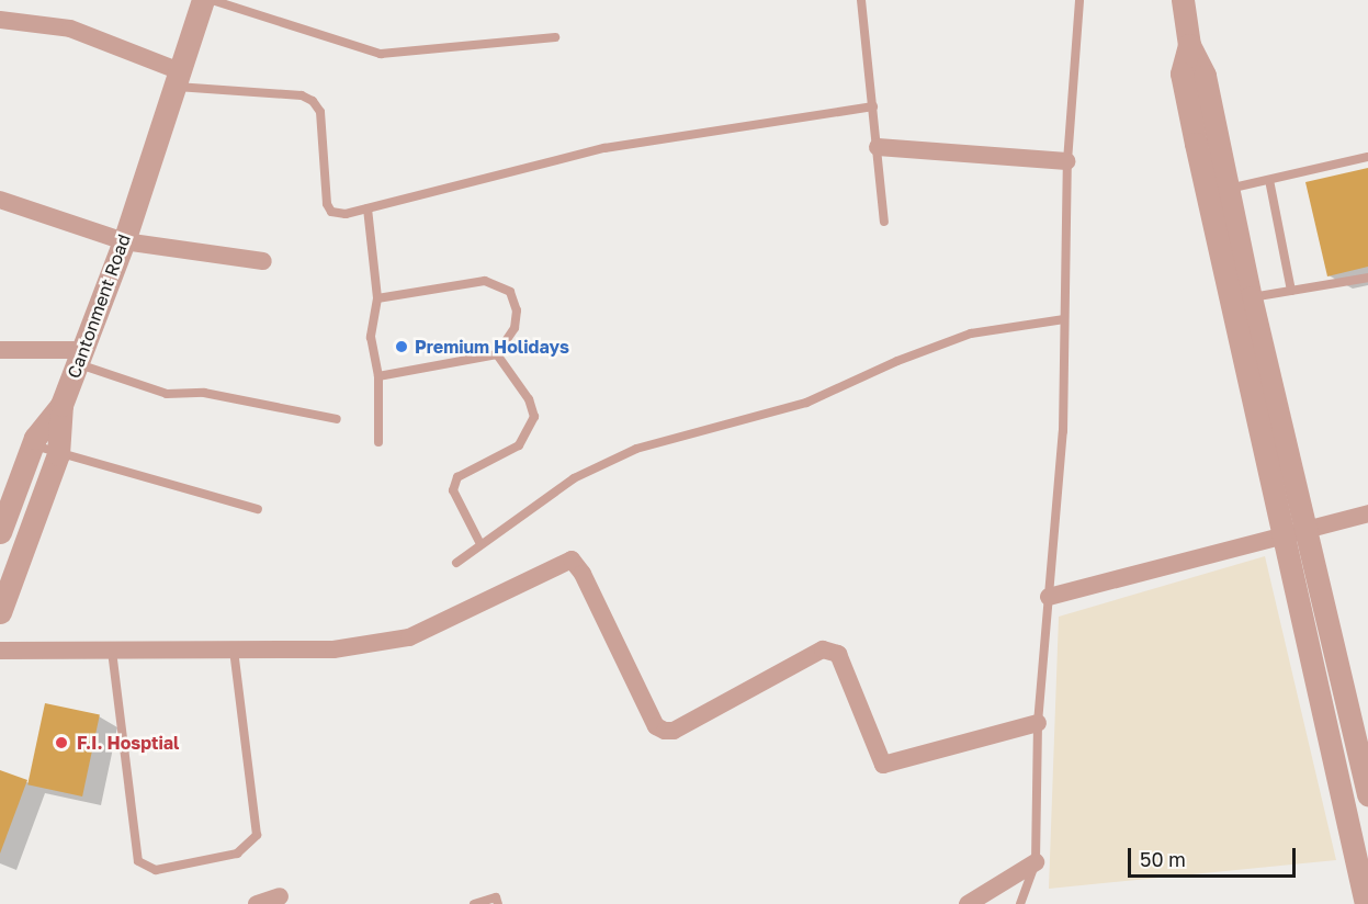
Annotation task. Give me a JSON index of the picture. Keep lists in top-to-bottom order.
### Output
{
  "streets": {
    "street": ["Cantonment Road"]
  },
  "places": ["Premium Holidays", "F.I. Hosptial"],
  "scale_bar": "50 m"
}
